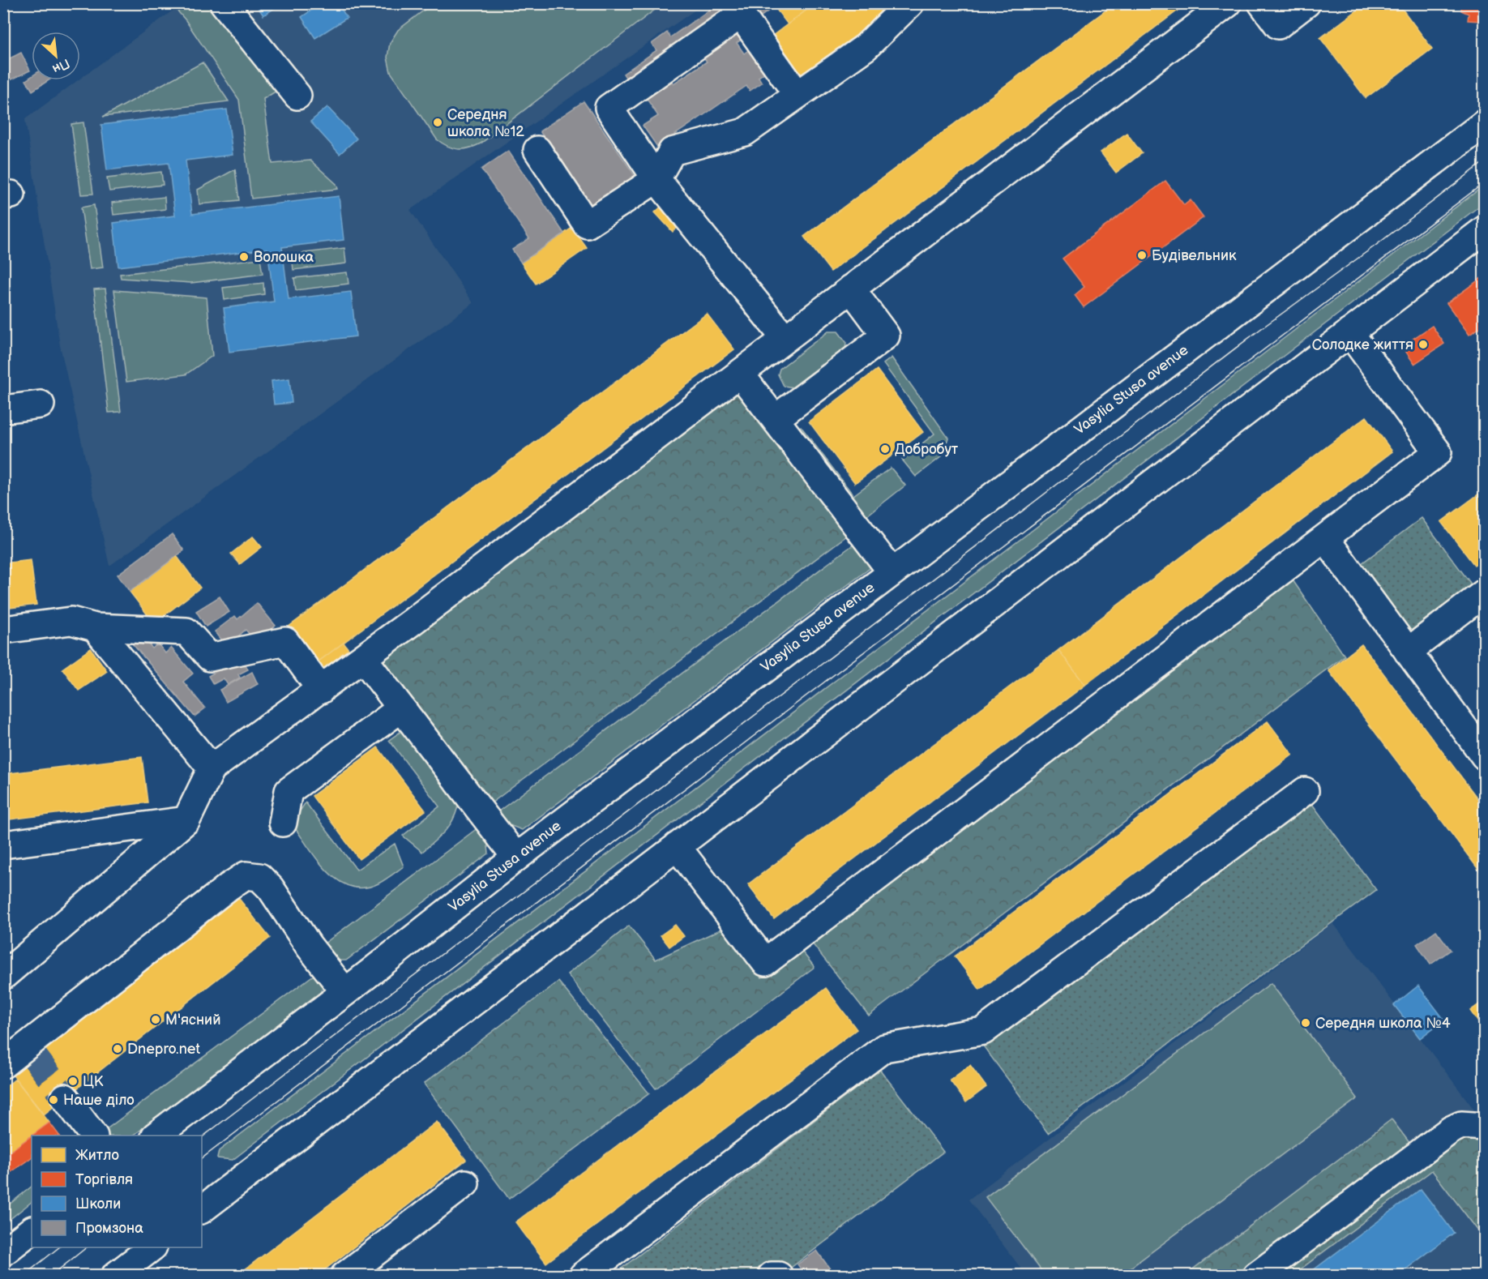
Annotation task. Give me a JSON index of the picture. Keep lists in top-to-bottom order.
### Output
{
  "streets": {
    "street": ["Vasylia Stusa avenue"]
  },
  "places": [
    "Середня школа №12",
    "Будівельник",
    "Волошка",
    "Солодке життя",
    "Добробут",
    "М'ясний",
    "Середня школа №4",
    "Dnepro.net",
    "ЦК",
    "Наше діло"
  ],
  "legend": [
    "Житло",
    "Торгівля",
    "Школи",
    "Промзона"
  ],
  "north": "bottom right"
}
